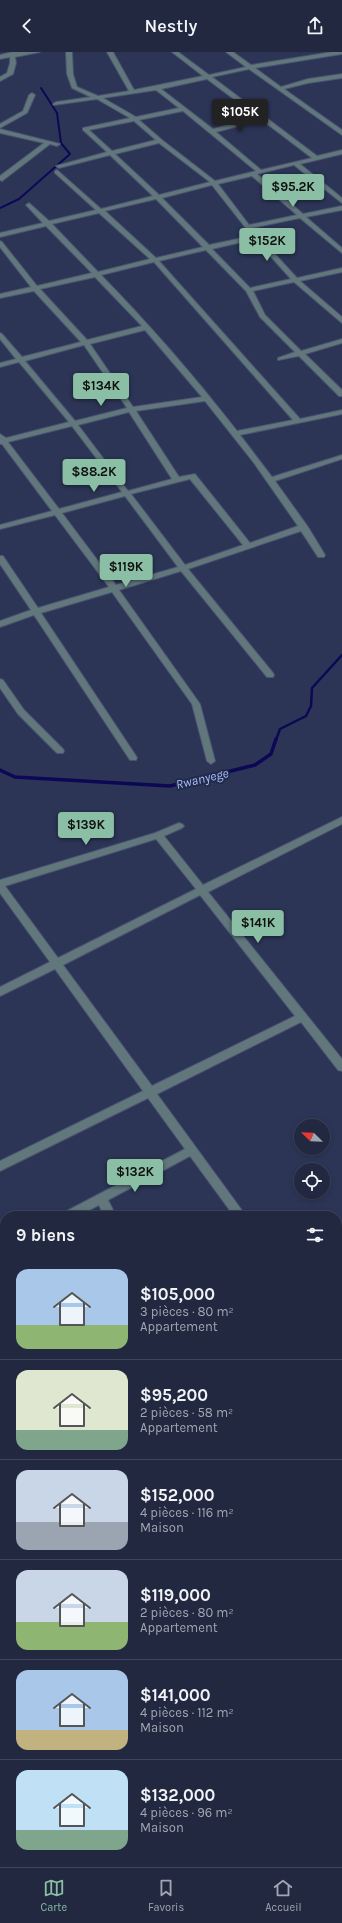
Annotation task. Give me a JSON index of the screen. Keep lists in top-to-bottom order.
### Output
{
  "water": ["Rwanyege"],
  "north": "top left",
  "page": {
    "header": "Nestly",
    "price": [
      "$105K",
      "$95.2K",
      "$152K",
      "$134K",
      "$88.2K",
      "$119K",
      "$139K",
      "$141K",
      "$132K"
    ],
    "heading": "9 biens",
    "list": [
      {
        "name": "$105,000",
        "note": "3 pièces · 80 m² · Appartement"
      },
      {
        "name": "$95,200",
        "note": "2 pièces · 58 m² · Appartement"
      },
      {
        "name": "$152,000",
        "note": "4 pièces · 116 m² · Maison"
      },
      {
        "name": "$119,000",
        "note": "2 pièces · 80 m² · Appartement"
      },
      {
        "name": "$141,000",
        "note": "4 pièces · 112 m² · Maison"
      },
      {
        "name": "$132,000",
        "note": "4 pièces · 96 m² · Maison"
      }
    ],
    "tabs": ["Carte", "Favoris", "Accueil"]
  }
}
